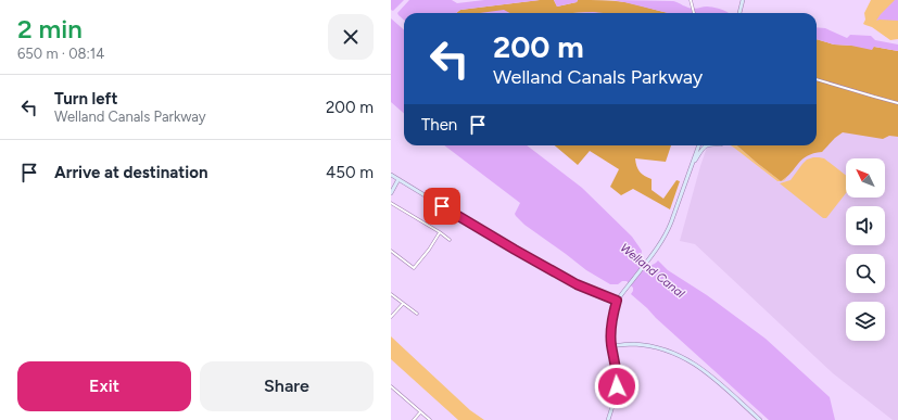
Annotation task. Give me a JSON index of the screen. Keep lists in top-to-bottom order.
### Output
{
  "water": ["Welland Canal"],
  "north": "top left",
  "page": {
    "heading": ["2 min", "650 m · 08:14"],
    "turn": ["200 m", "Welland Canals Parkway"],
    "list": [
      {
        "name": "Turn left",
        "note": "Welland Canals Parkway",
        "value": "200 m"
      },
      {
        "name": "Arrive at destination",
        "value": "450 m"
      }
    ],
    "then": "Then",
    "buttons": ["Exit", "Share"]
  }
}
